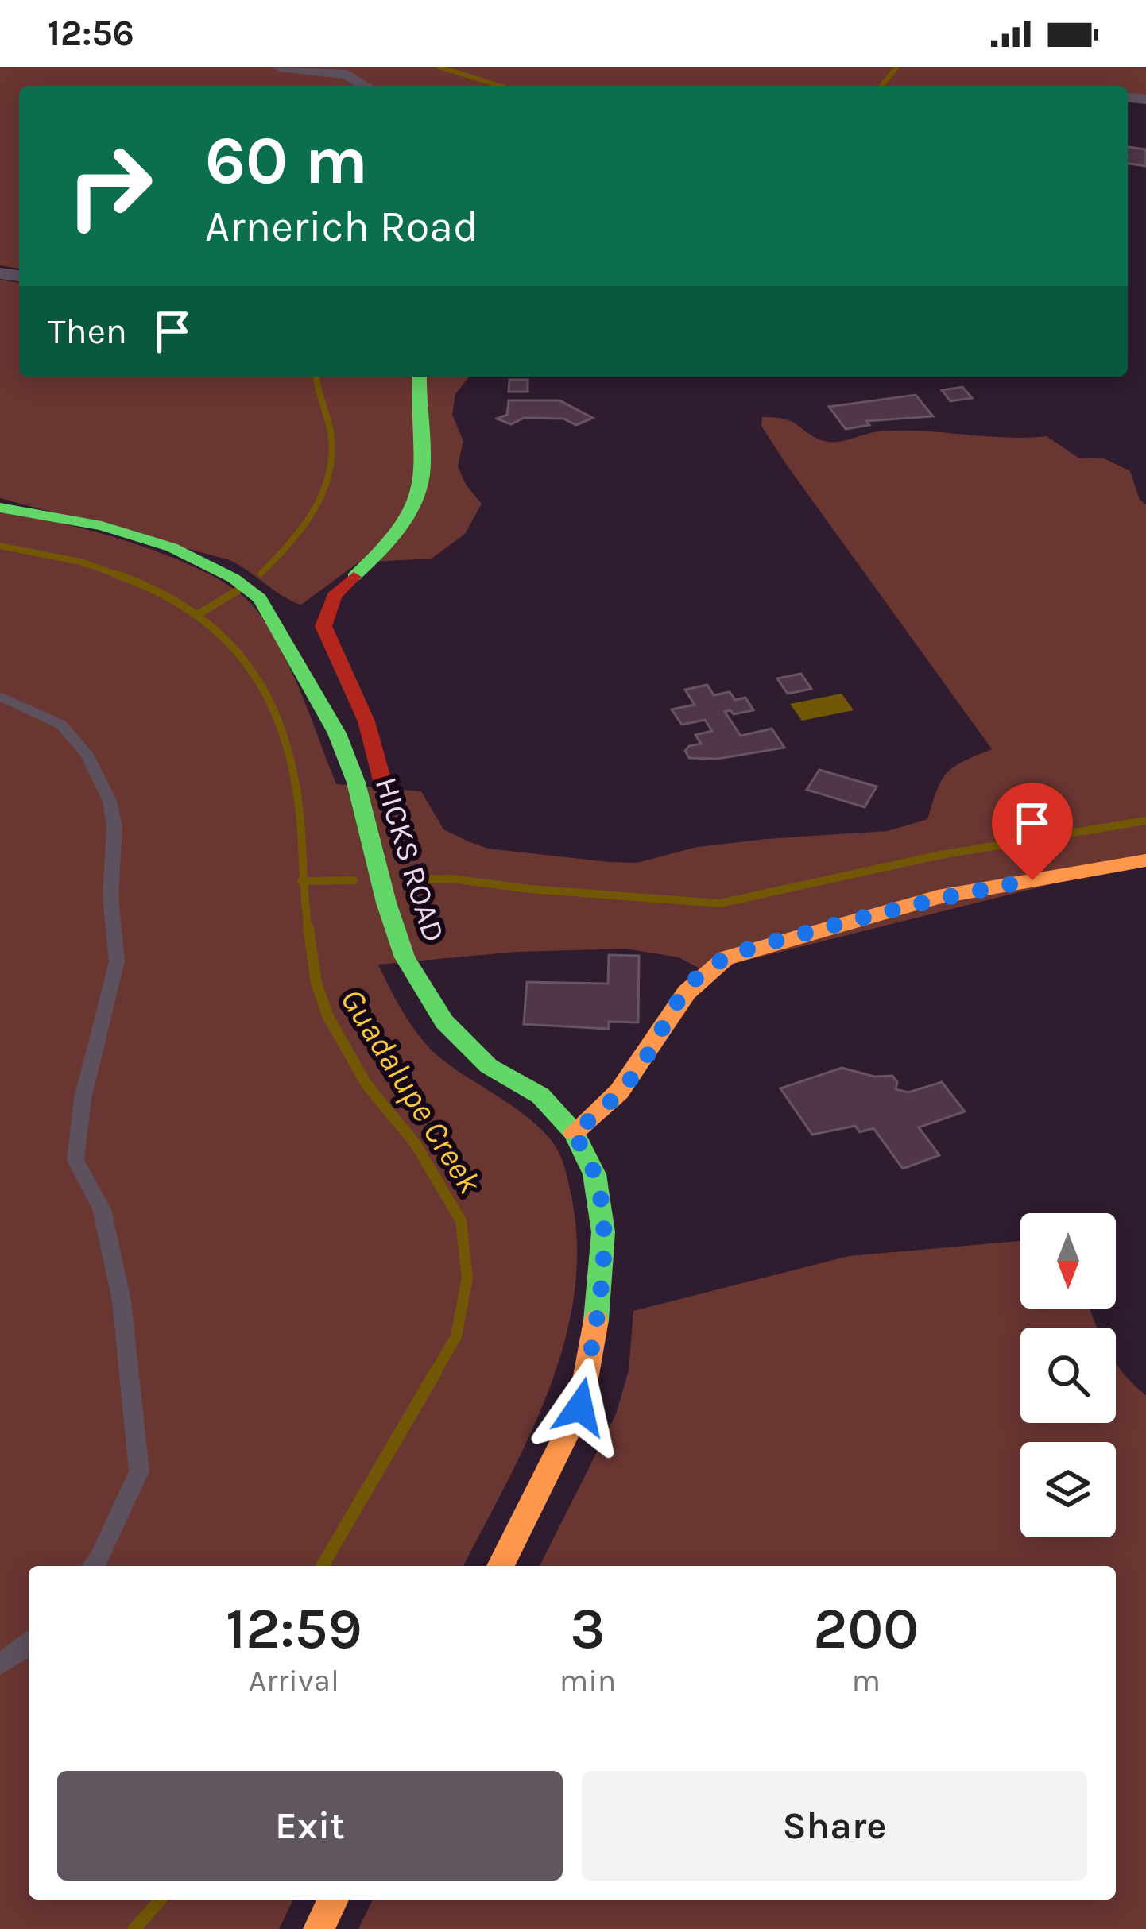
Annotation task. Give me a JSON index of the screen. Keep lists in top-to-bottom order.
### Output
{
  "streets": {
    "street": ["HICKS ROAD"]
  },
  "water": ["Guadalupe Creek"],
  "north": "bottom",
  "page": {
    "status": "12:56",
    "turn": ["60 m", "Arnerich Road"],
    "then": "Then",
    "eta": [
      "12:59",
      "Arrival",
      "3",
      "min",
      "200",
      "m"
    ],
    "buttons": ["Exit", "Share"]
  }
}
